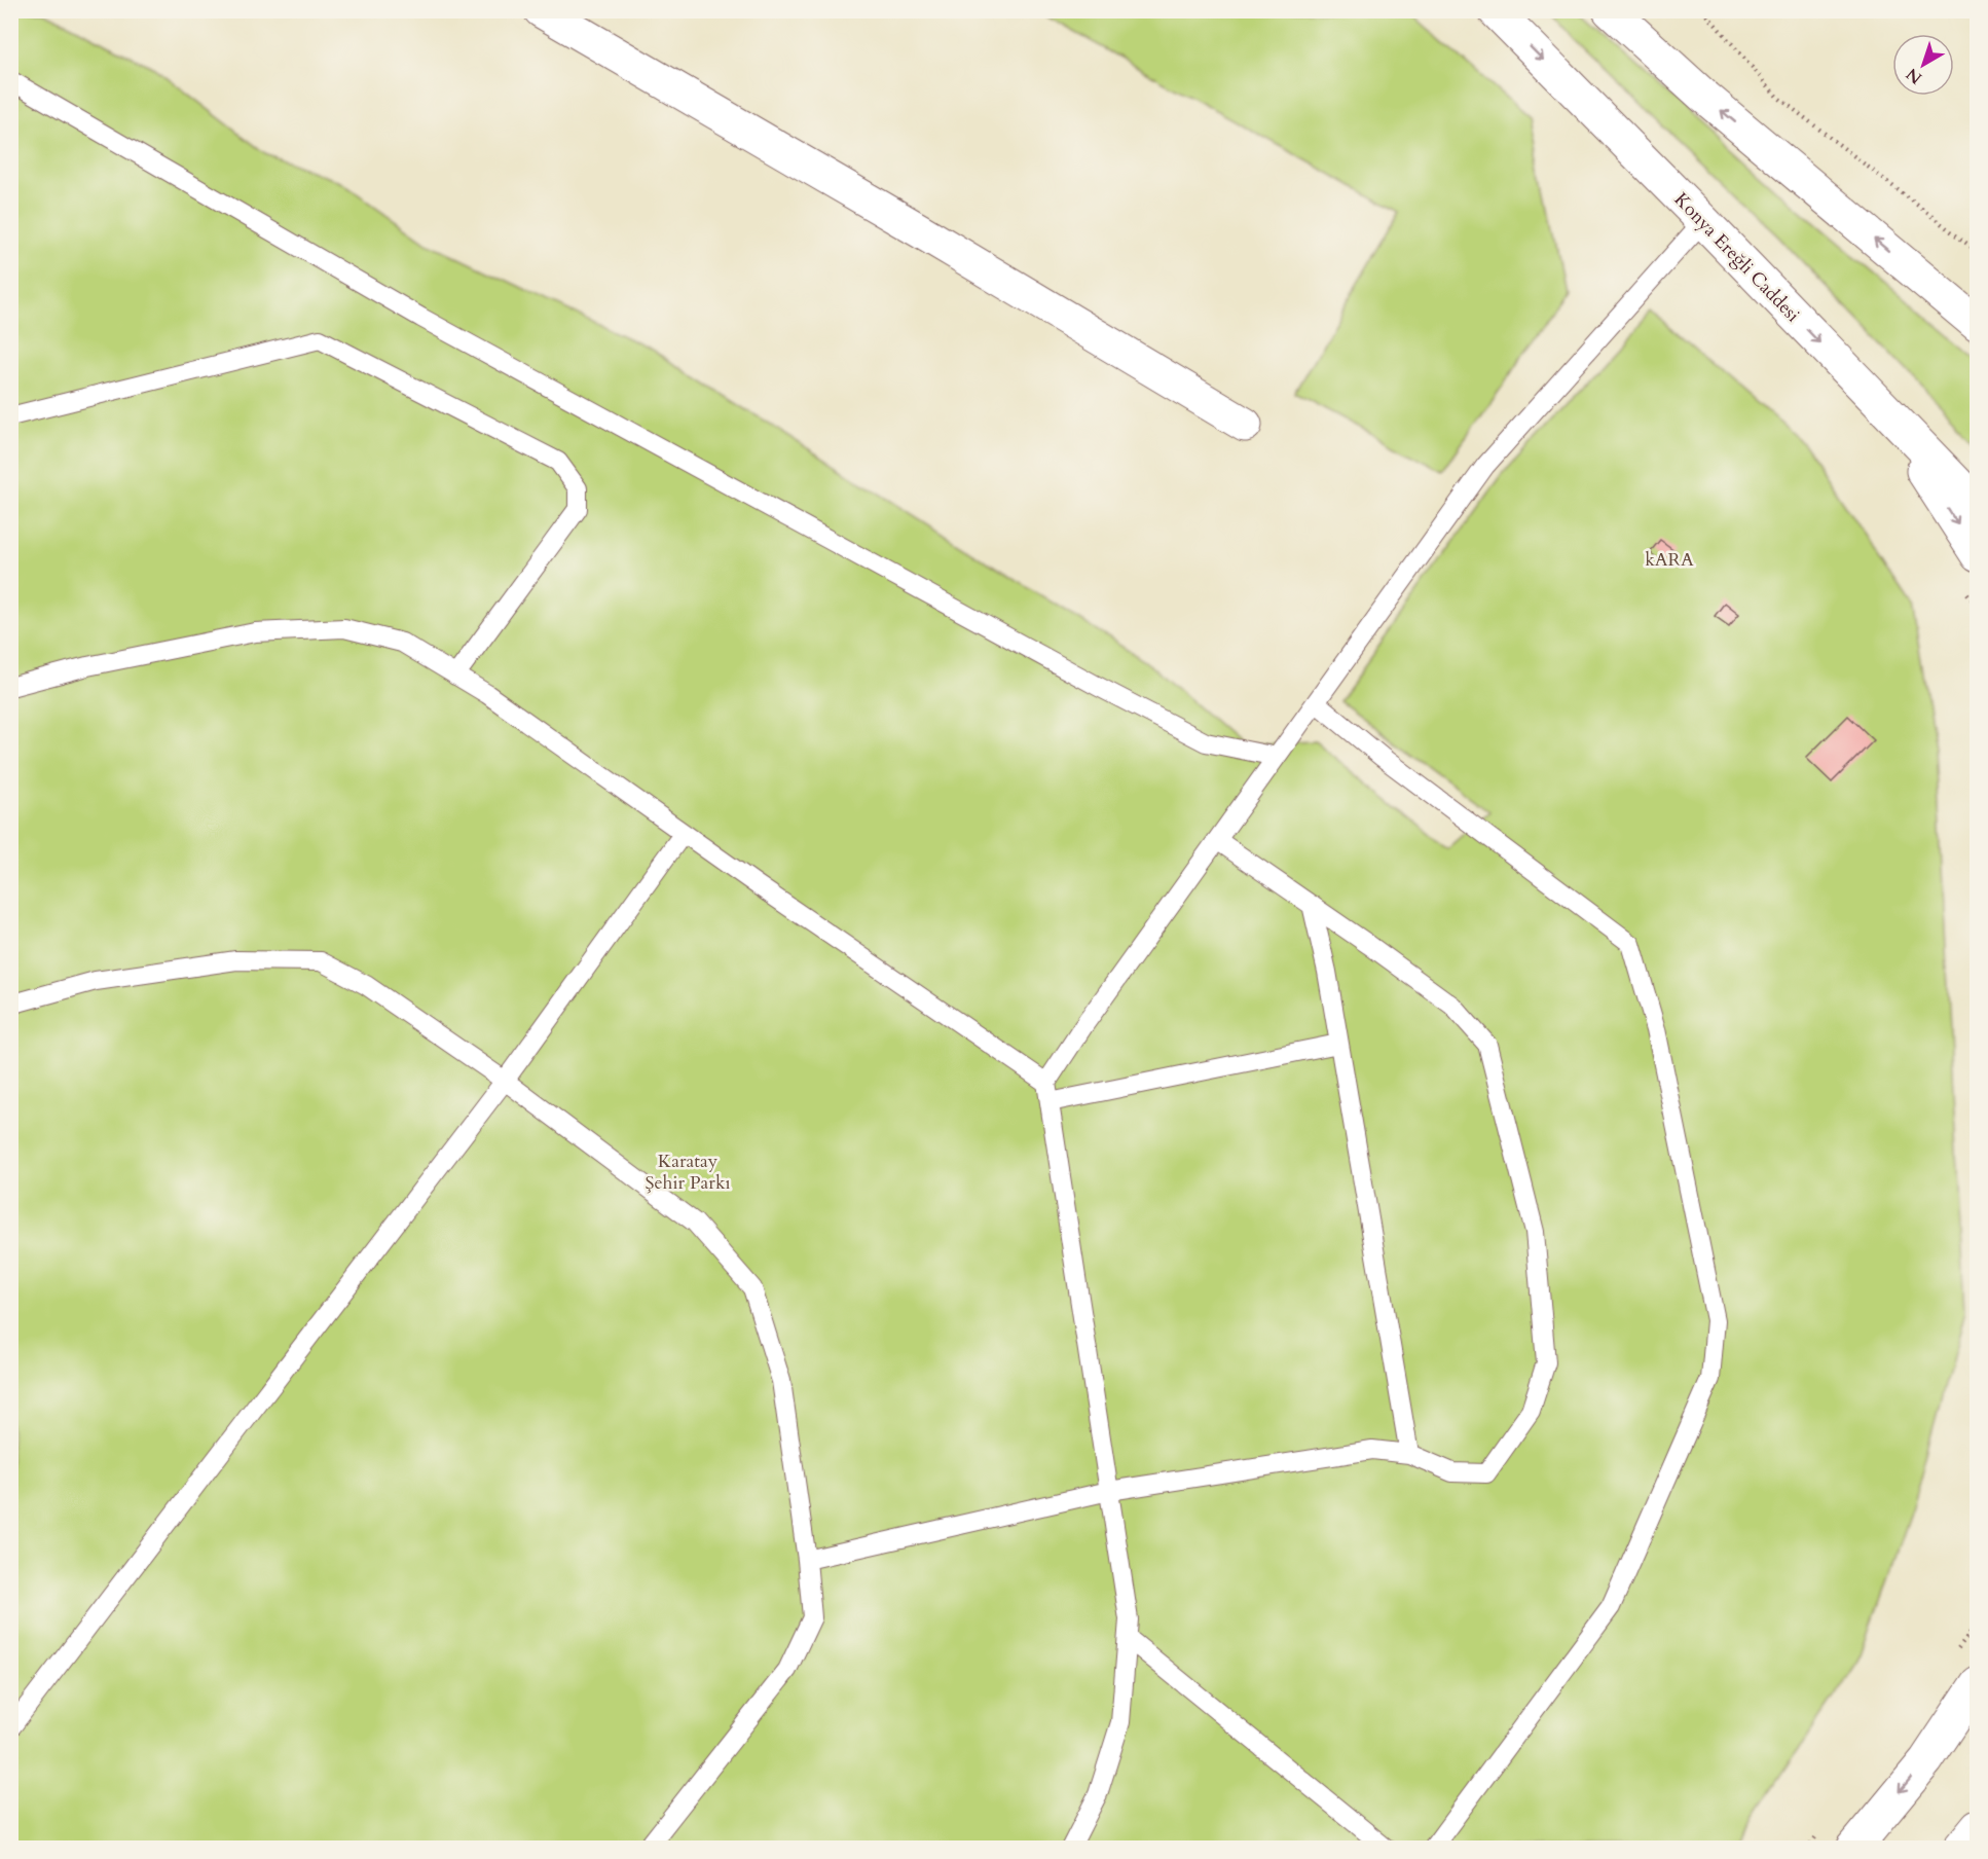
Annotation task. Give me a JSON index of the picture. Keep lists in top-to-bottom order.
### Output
{
  "streets": {
    "main road": ["Konya Ereğli Caddesi"]
  },
  "parks": ["kARA", "Karatay Şehir Parkı"],
  "north": "bottom left"
}
